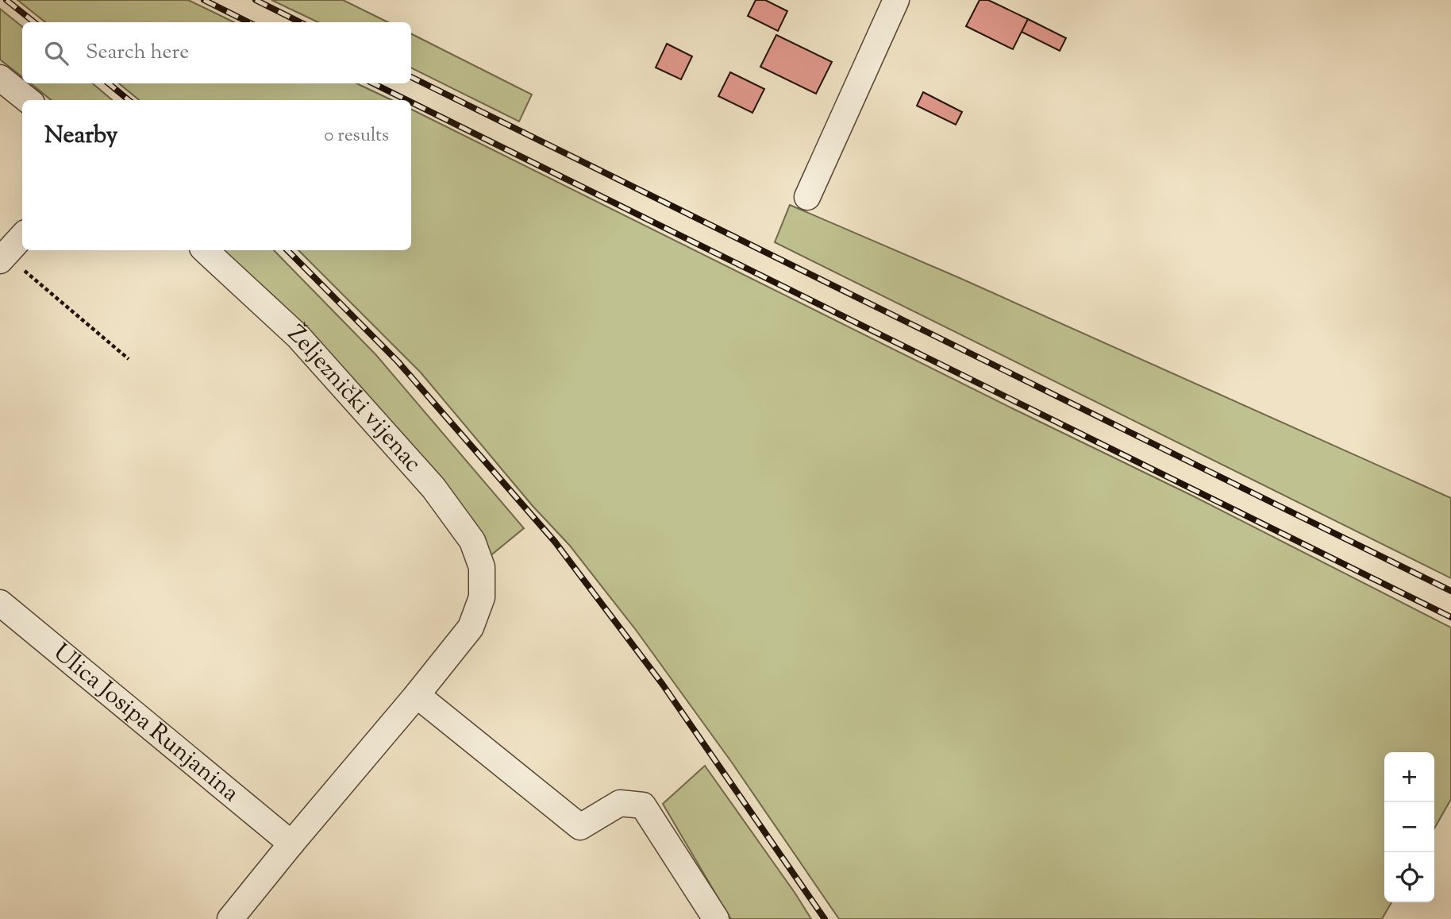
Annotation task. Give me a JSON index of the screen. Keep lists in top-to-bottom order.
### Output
{
  "streets": {
    "street": ["Željeznički vijenac", "Ulica Josipa Runjanina"]
  },
  "crossings": [
    ["Željeznički vijenac", "Ulica Josipa Runjanina"]
  ],
  "page": {
    "search": "Search here",
    "heading": ["Nearby", "0 results"],
    "map_buttons": ["+", "−"]
  }
}
